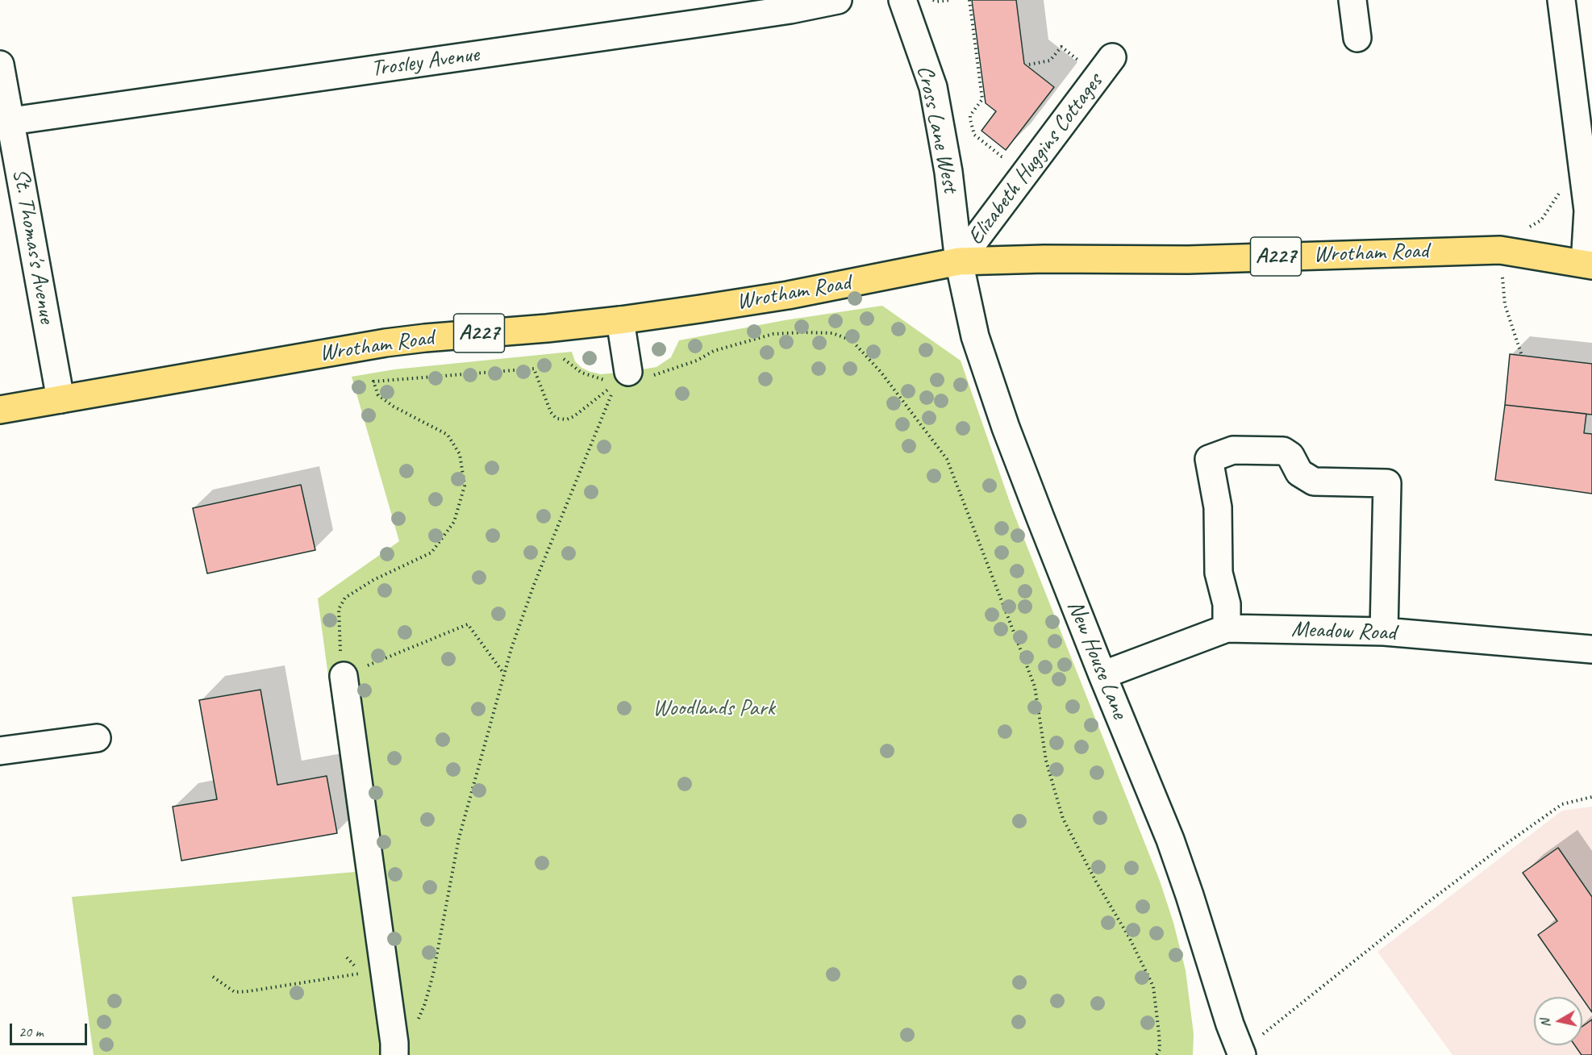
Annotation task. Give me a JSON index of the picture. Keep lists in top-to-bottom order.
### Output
{
  "streets": {
    "main road": ["Wrotham Road", "A227"],
    "street": [
      "Trosley Avenue",
      "Cross Lane West",
      "Elizabeth Huggins Cottages",
      "St. Thomas's Avenue",
      "Meadow Road",
      "New House Lane"
    ]
  },
  "crossings": [
    ["Trosley Avenue", "St. Thomas's Avenue"],
    ["Cross Lane West", "Elizabeth Huggins Cottages"],
    ["Cross Lane West", "Wrotham Road"],
    ["Cross Lane West", "New House Lane"],
    ["Elizabeth Huggins Cottages", "Wrotham Road"],
    ["Elizabeth Huggins Cottages", "New House Lane"],
    ["St. Thomas's Avenue", "Wrotham Road"],
    ["Wrotham Road", "New House Lane"],
    ["Meadow Road", "New House Lane"]
  ],
  "parks": ["Woodlands Park"],
  "scale_bar": "20 m",
  "north": "left"
}
